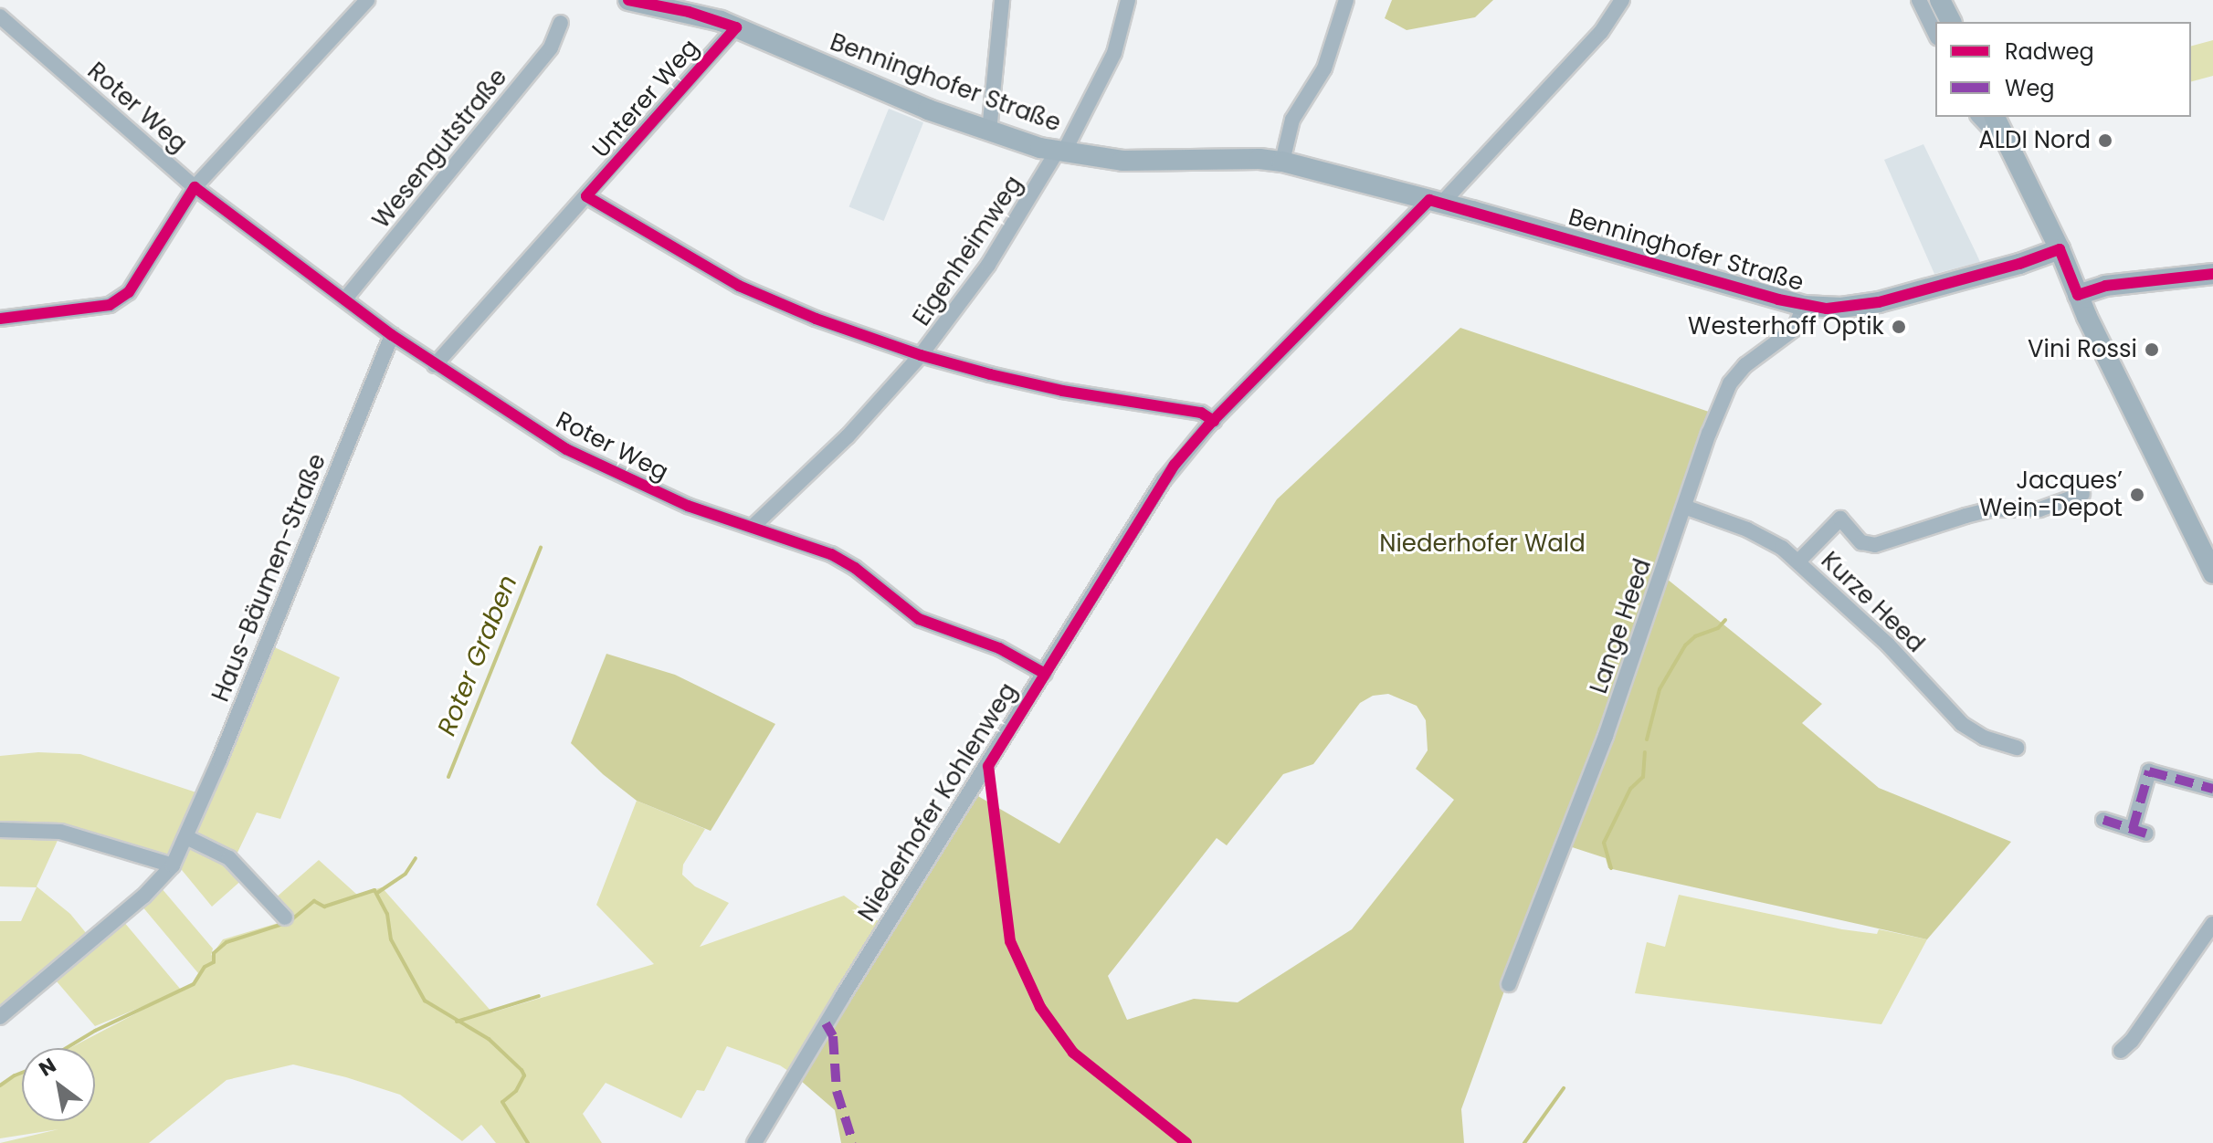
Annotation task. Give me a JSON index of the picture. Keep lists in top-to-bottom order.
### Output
{
  "streets": {
    "main road": ["Benninghofer Straße"],
    "street": [
      "Unterer Weg",
      "Roter Weg",
      "Wesengutstraße",
      "Eigenheimweg",
      "Haus-Bäumen-Straße",
      "Kurze Heed",
      "Lange Heed",
      "Niederhofer Kohlenweg"
    ]
  },
  "crossings": [
    ["Benninghofer Straße", "Unterer Weg"],
    ["Benninghofer Straße", "Eigenheimweg"],
    ["Benninghofer Straße", "Lange Heed"],
    ["Benninghofer Straße", "Niederhofer Kohlenweg"],
    ["Unterer Weg", "Roter Weg"],
    ["Roter Weg", "Wesengutstraße"],
    ["Roter Weg", "Eigenheimweg"],
    ["Roter Weg", "Haus-Bäumen-Straße"],
    ["Roter Weg", "Niederhofer Kohlenweg"],
    ["Kurze Heed", "Lange Heed"]
  ],
  "water": ["Roter Graben"],
  "parks": ["Niederhofer Wald"],
  "places": [
    "ALDI Nord",
    "Westerhoff Optik",
    "Vini Rossi",
    "Jacques’ Wein-Depot"
  ],
  "legend": ["Radweg", "Weg"],
  "north": "top left"
}
